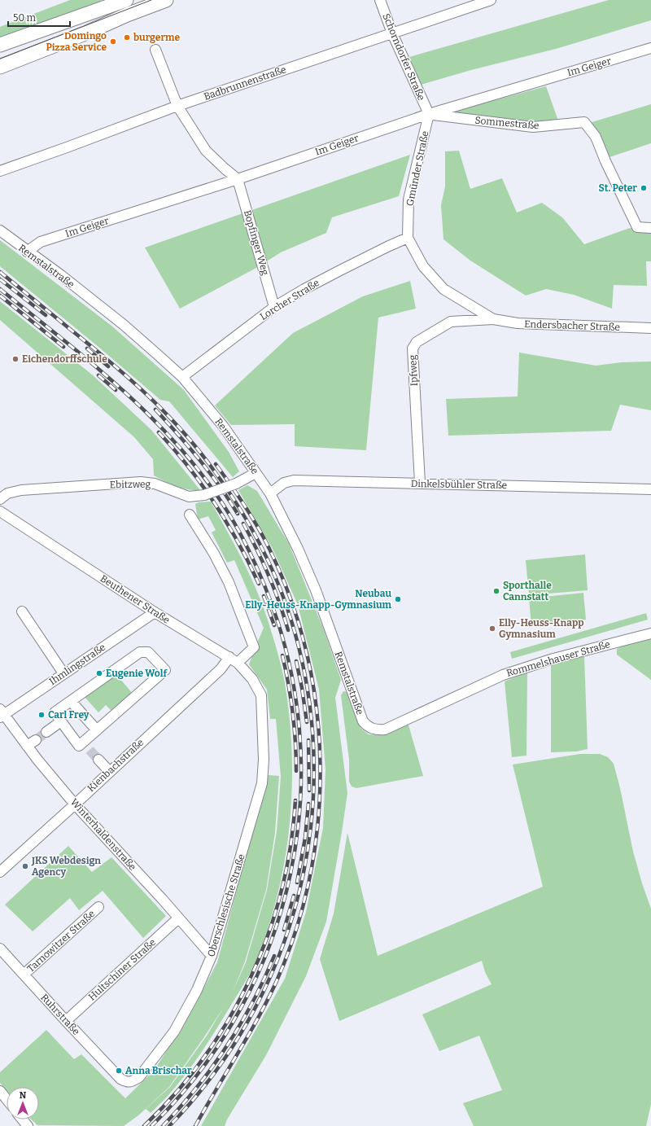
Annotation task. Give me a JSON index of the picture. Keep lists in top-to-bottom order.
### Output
{
  "streets": {
    "street": [
      "Schorndorfer Straße",
      "Im Geiger",
      "Badbrunnenstraße",
      "Sommestraße",
      "Gmünder Straße",
      "Bopfinger Weg",
      "Remstalstraße",
      "Lorcher Straße",
      "Endersbacher Straße",
      "Ipfweg",
      "Ebitzweg",
      "Dinkelsbühler Straße",
      "Beuthener Straße",
      "Rommelshauser Straße",
      "Ihmlingstraße",
      "Kienbachstraße",
      "Winterhaldenstraße",
      "Oberschlesische Straße",
      "Tarnowitzer Straße",
      "Hultschiner Straße",
      "Ruhrstraße"
    ]
  },
  "crossings": [
    ["Schorndorfer Straße", "Im Geiger"],
    ["Schorndorfer Straße", "Badbrunnenstraße"],
    ["Schorndorfer Straße", "Sommestraße"],
    ["Schorndorfer Straße", "Gmünder Straße"],
    ["Im Geiger", "Sommestraße"],
    ["Im Geiger", "Gmünder Straße"],
    ["Im Geiger", "Bopfinger Weg"],
    ["Im Geiger", "Remstalstraße"],
    ["Sommestraße", "Gmünder Straße"],
    ["Gmünder Straße", "Lorcher Straße"],
    ["Gmünder Straße", "Endersbacher Straße"],
    ["Gmünder Straße", "Ipfweg"],
    ["Bopfinger Weg", "Lorcher Straße"],
    ["Remstalstraße", "Lorcher Straße"],
    ["Remstalstraße", "Ebitzweg"],
    ["Remstalstraße", "Dinkelsbühler Straße"],
    ["Remstalstraße", "Rommelshauser Straße"],
    ["Endersbacher Straße", "Ipfweg"],
    ["Ipfweg", "Dinkelsbühler Straße"],
    ["Beuthener Straße", "Ihmlingstraße"],
    ["Beuthener Straße", "Kienbachstraße"],
    ["Beuthener Straße", "Oberschlesische Straße"],
    ["Ihmlingstraße", "Winterhaldenstraße"],
    ["Kienbachstraße", "Winterhaldenstraße"],
    ["Winterhaldenstraße", "Oberschlesische Straße"],
    ["Winterhaldenstraße", "Hultschiner Straße"],
    ["Oberschlesische Straße", "Ruhrstraße"],
    ["Tarnowitzer Straße", "Ruhrstraße"],
    ["Hultschiner Straße", "Ruhrstraße"]
  ],
  "places": [
    "burgerme",
    "Domingo Pizza Service",
    "St. Peter",
    "Eichendorffschule",
    "Sporthalle Cannstatt",
    "Neubau Elly-Heuss-Knapp-Gymnasium",
    "Elly-Heuss-Knapp Gymnasium",
    "Eugenie Wolf",
    "Carl Frey",
    "JKS Webdesign Agency",
    "Anna Brischar"
  ],
  "scale_bar": "50 m",
  "north": "top"
}
